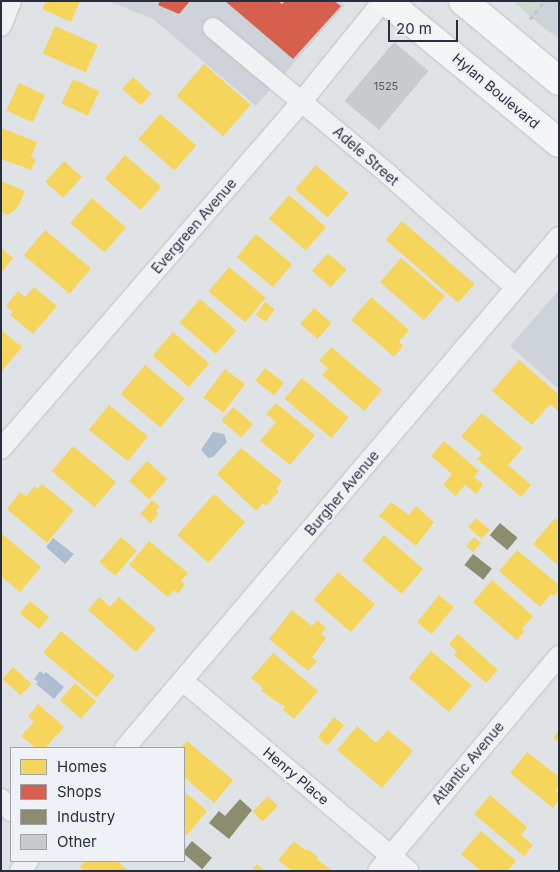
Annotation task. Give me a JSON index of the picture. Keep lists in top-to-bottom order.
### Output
{
  "streets": {
    "main road": ["Hylan Boulevard"],
    "street": [
      "Adele Street",
      "Evergreen Avenue",
      "Burgher Avenue",
      "Atlantic Avenue",
      "Henry Place"
    ]
  },
  "crossings": [
    ["Hylan Boulevard", "Evergreen Avenue"],
    ["Adele Street", "Evergreen Avenue"],
    ["Adele Street", "Burgher Avenue"],
    ["Burgher Avenue", "Henry Place"],
    ["Atlantic Avenue", "Henry Place"]
  ],
  "house_numbers": ["1525"],
  "legend": [
    "Homes",
    "Shops",
    "Industry",
    "Other"
  ],
  "scale_bar": "20 m"
}
